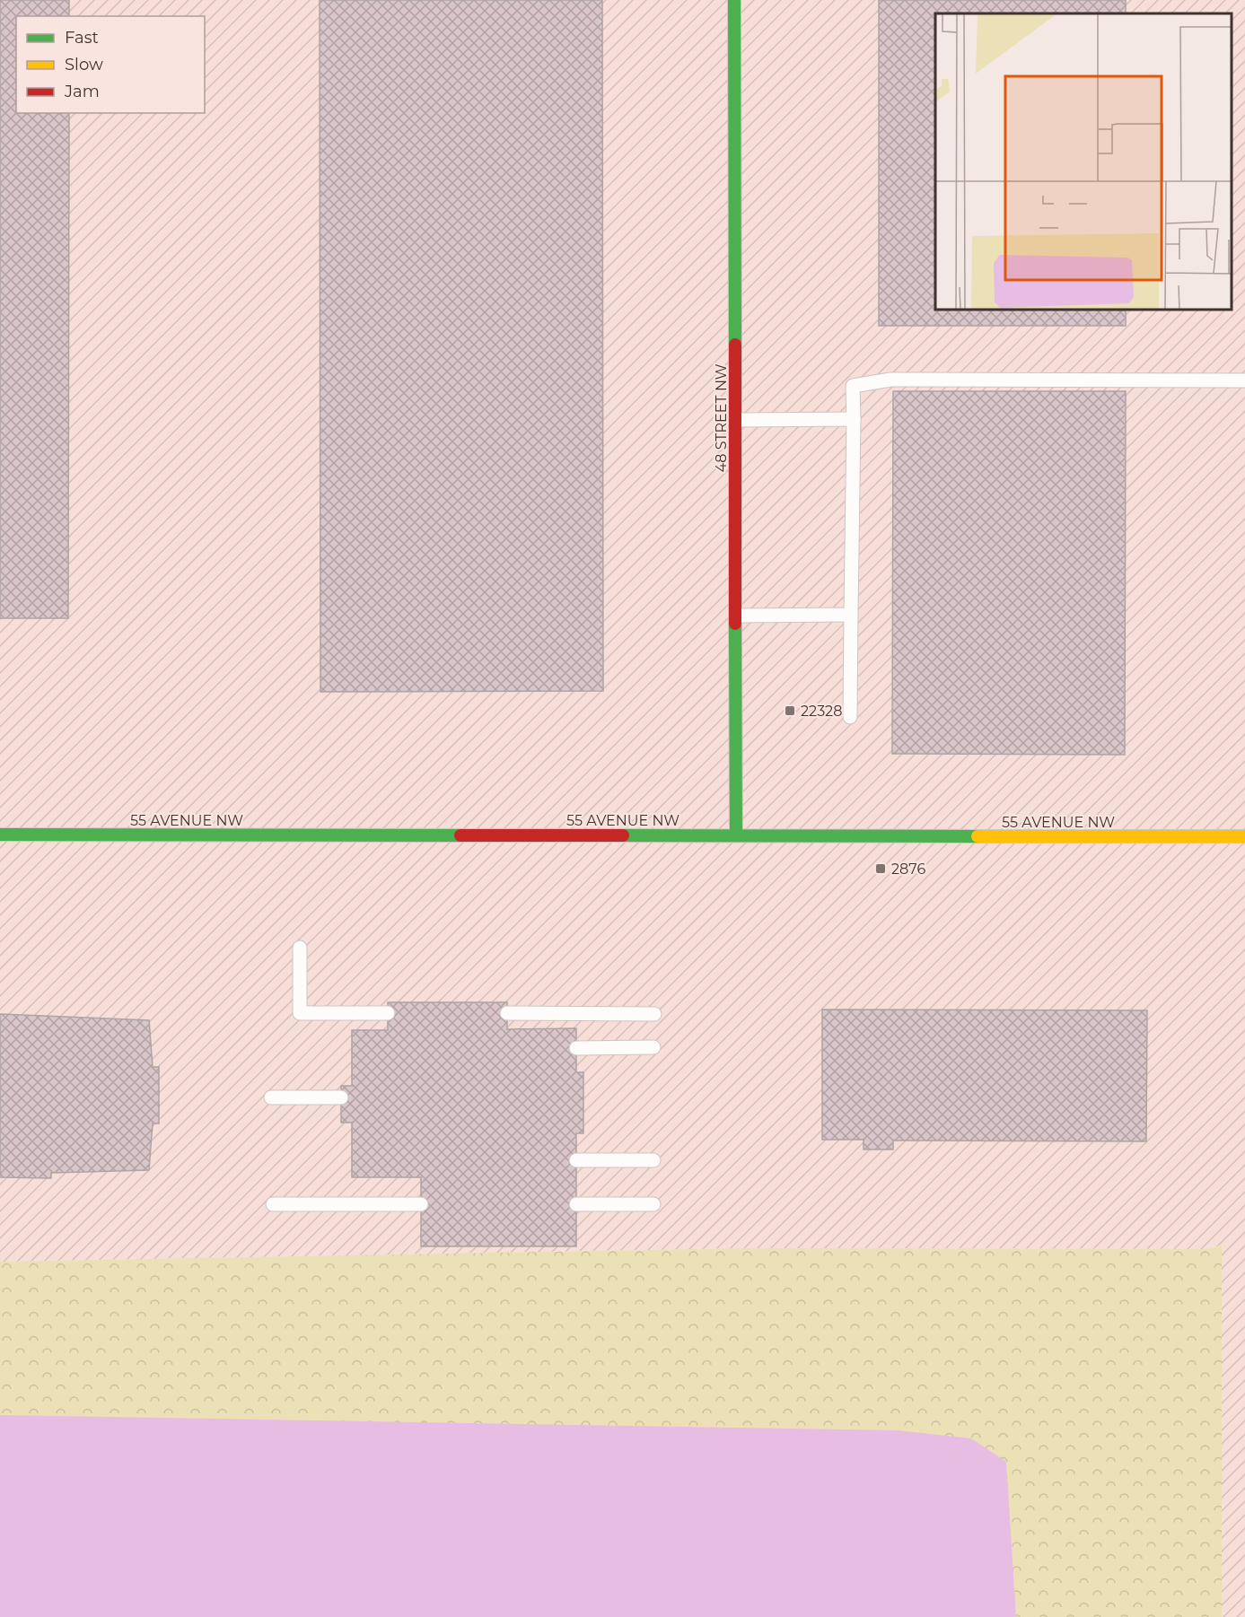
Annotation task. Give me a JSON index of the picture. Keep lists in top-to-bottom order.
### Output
{
  "streets": {
    "street": ["48 STREET NW", "55 AVENUE NW"]
  },
  "crossings": [
    ["48 STREET NW", "55 AVENUE NW"]
  ],
  "places": {
    "transit": ["22328", "2876"]
  },
  "legend": ["Fast", "Slow", "Jam"]
}
